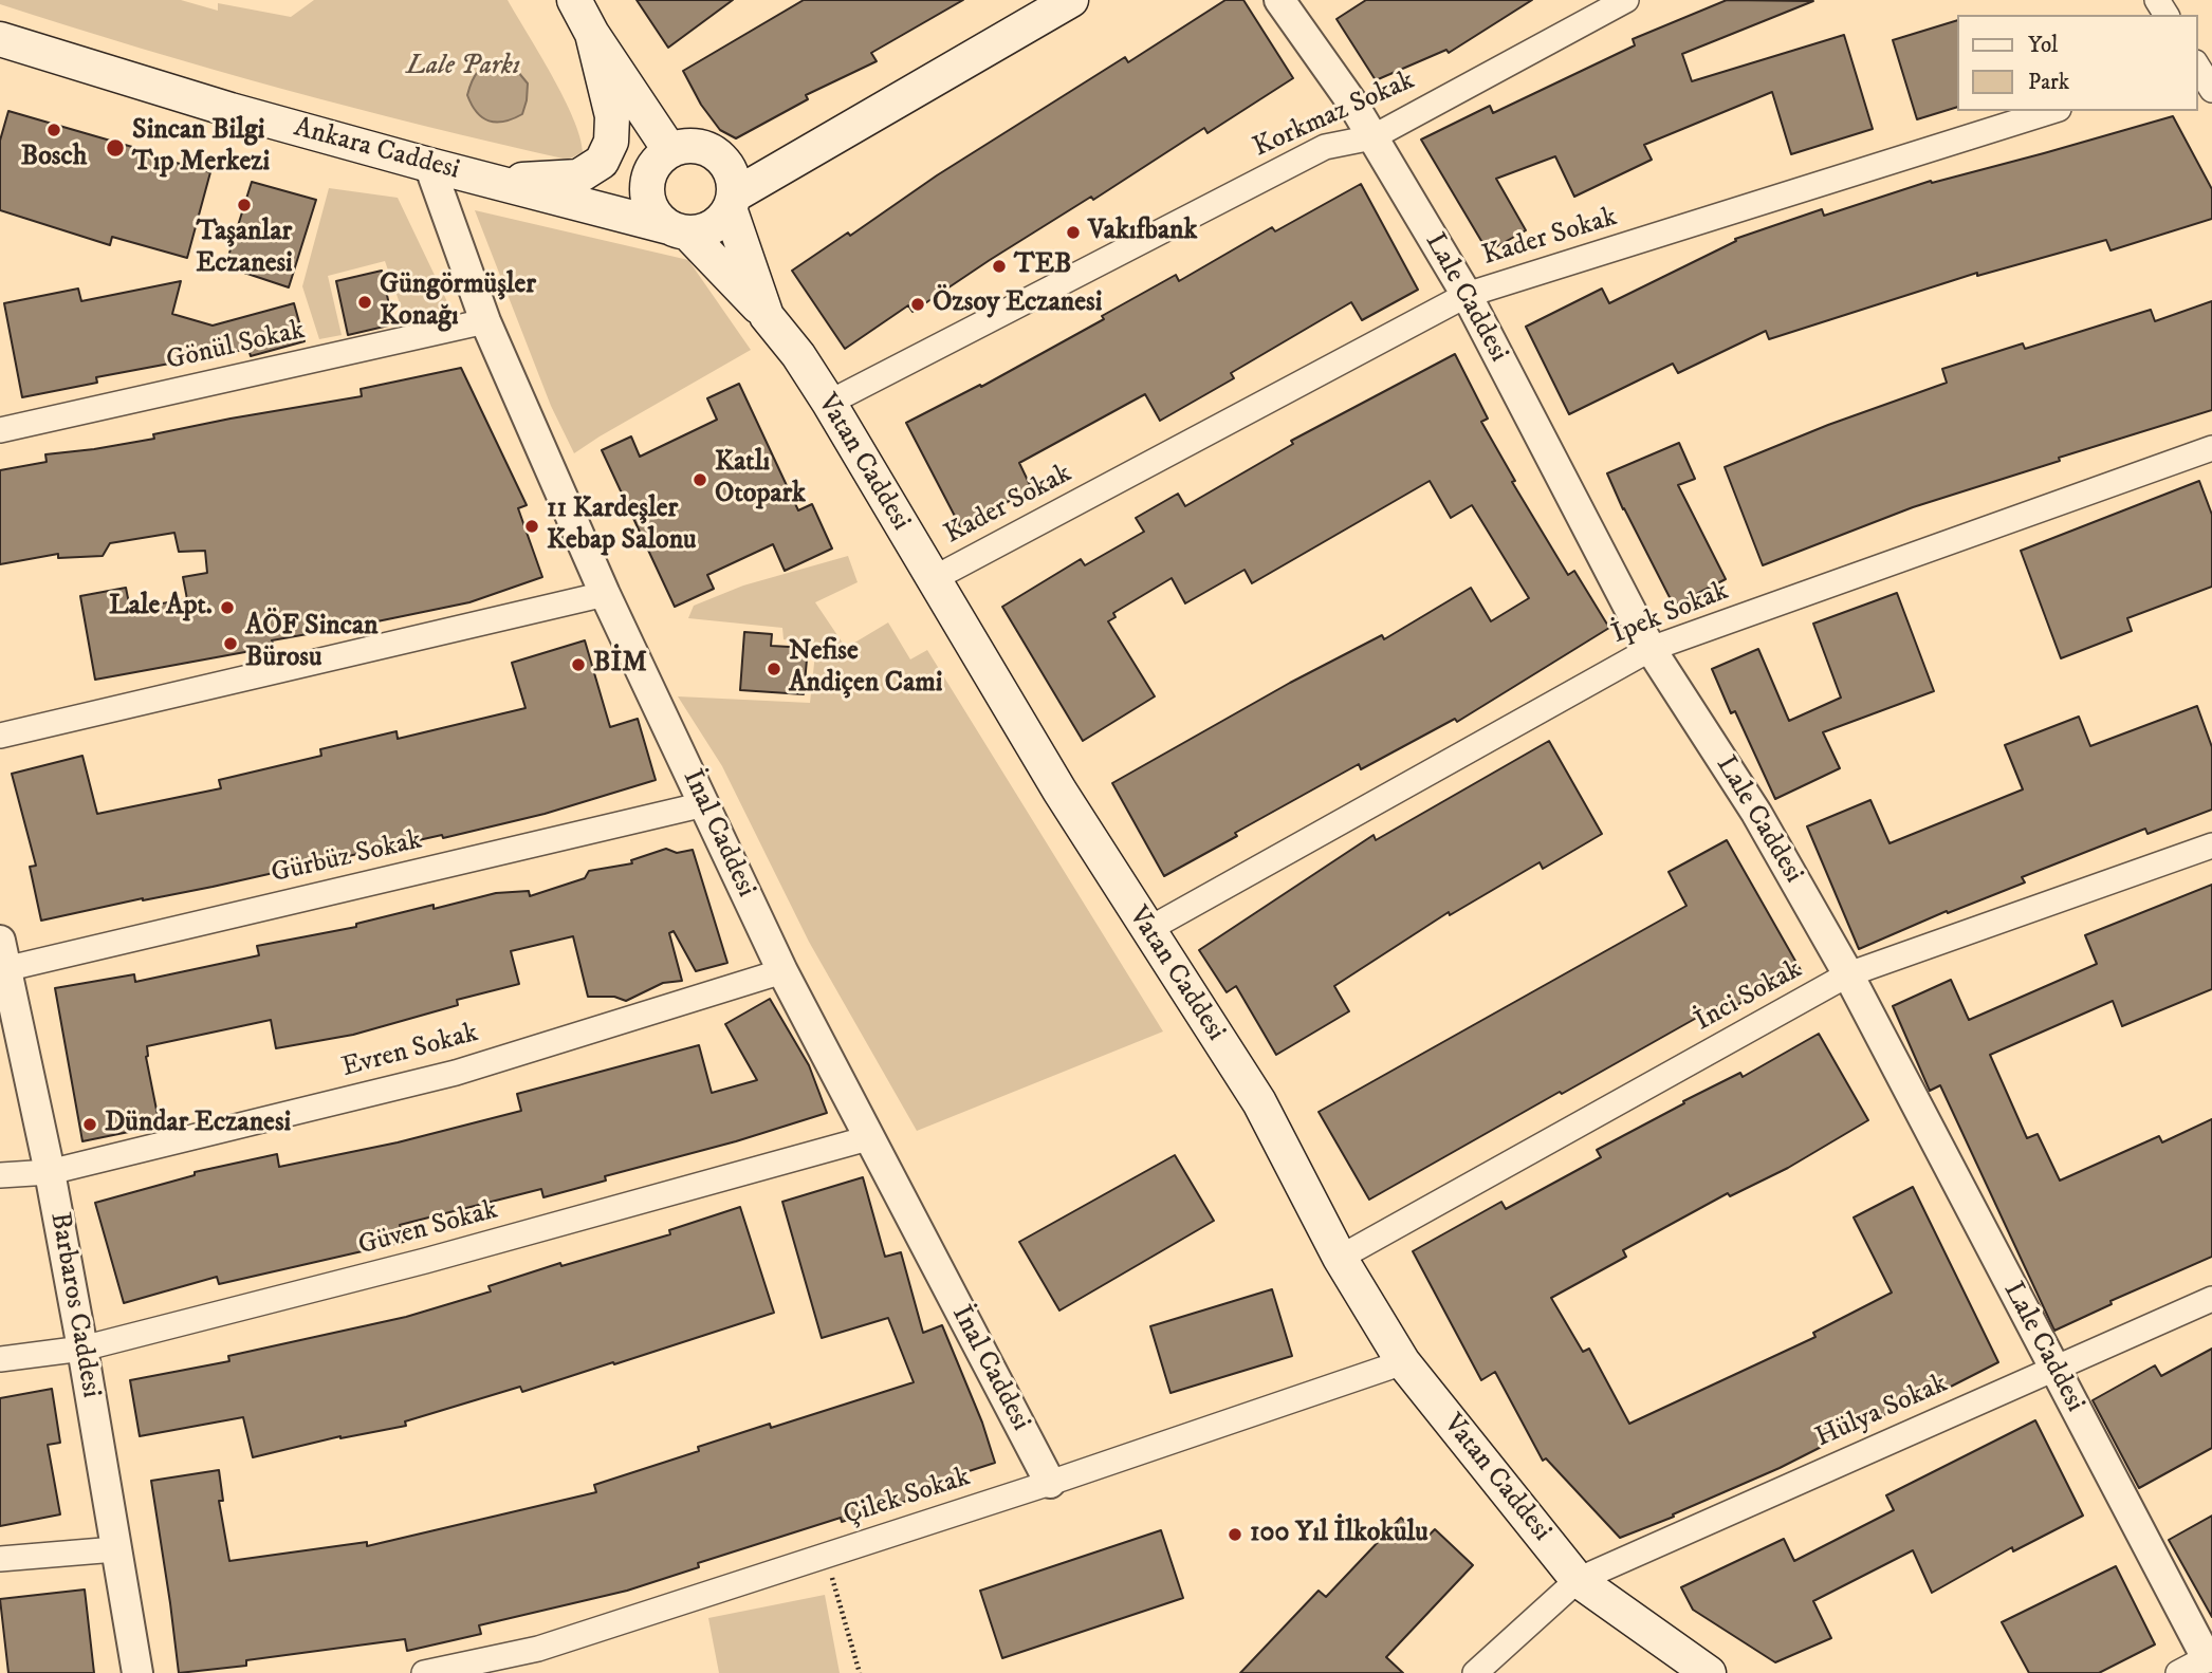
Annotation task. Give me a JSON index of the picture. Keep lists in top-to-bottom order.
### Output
{
  "streets": {
    "main road": ["Ankara Caddesi", "Vatan Caddesi"],
    "street": [
      "Korkmaz Sokak",
      "Kader Sokak",
      "Lale Caddesi",
      "Gönül Sokak",
      "İpek Sokak",
      "İnal Caddesi",
      "Gürbüz Sokak",
      "İnci Sokak",
      "Evren Sokak",
      "Güven Sokak",
      "Barbaros Caddesi",
      "Hülya Sokak",
      "Çilek Sokak"
    ]
  },
  "crossings": [
    ["Korkmaz Sokak", "Lale Caddesi"],
    ["Korkmaz Sokak", "Vatan Caddesi"],
    ["Ankara Caddesi", "Vatan Caddesi"],
    ["Ankara Caddesi", "İnal Caddesi"],
    ["Kader Sokak", "Lale Caddesi"],
    ["Kader Sokak", "Vatan Caddesi"],
    ["Lale Caddesi", "İpek Sokak"],
    ["Lale Caddesi", "İnci Sokak"],
    ["Lale Caddesi", "Hülya Sokak"],
    ["Gönül Sokak", "İnal Caddesi"],
    ["Vatan Caddesi", "İpek Sokak"],
    ["Vatan Caddesi", "İnci Sokak"],
    ["Vatan Caddesi", "Hülya Sokak"],
    ["Vatan Caddesi", "Çilek Sokak"],
    ["İnal Caddesi", "Gürbüz Sokak"],
    ["İnal Caddesi", "Evren Sokak"],
    ["İnal Caddesi", "Güven Sokak"],
    ["İnal Caddesi", "Çilek Sokak"],
    ["Gürbüz Sokak", "Barbaros Caddesi"],
    ["Evren Sokak", "Barbaros Caddesi"],
    ["Güven Sokak", "Barbaros Caddesi"]
  ],
  "parks": ["Lale Parkı"],
  "places": [
    "Bosch",
    "Sincan Bilgi Tıp Merkezi",
    "Taşanlar Eczanesi",
    "Vakıfbank",
    "TEB",
    "Güngörmüşler Konağı",
    "Özsoy Eczanesi",
    "Katlı Otopark",
    "11 Kardeşler Kebap Salonu",
    "Lale Apt.",
    "AÖF Sincan Bürosu",
    "BİM",
    "Nefise Andiçen Cami",
    "Dündar Eczanesi",
    "100 Yıl İlkokulu"
  ],
  "legend": ["Yol", "Park"]
}
